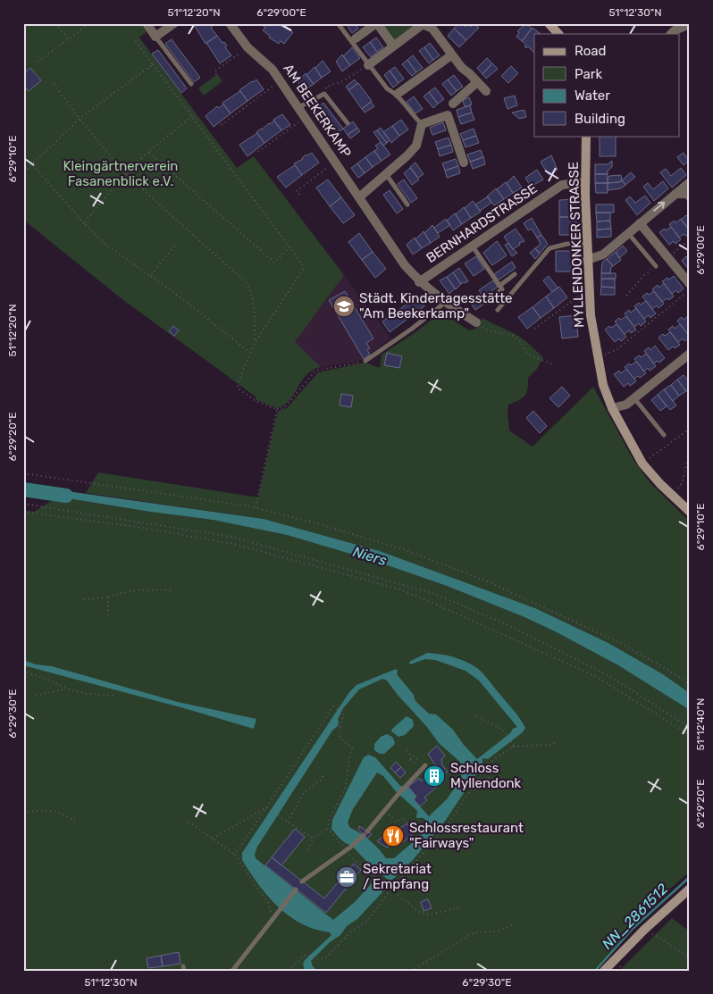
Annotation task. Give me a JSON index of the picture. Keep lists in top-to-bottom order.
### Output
{
  "streets": {
    "street": ["AM BEEKERKAMP", "BERNHARDSTRASSE", "MYLLENDONKER STRASSE"]
  },
  "crossings": [
    ["AM BEEKERKAMP", "BERNHARDSTRASSE"],
    ["BERNHARDSTRASSE", "MYLLENDONKER STRASSE"]
  ],
  "water": ["Niers", "NN_2861512"],
  "parks": ["Kleingärtnerverein Fasanenblick e.V."],
  "places": {
    "school or university": ["Städt. Kindertagesstätte \"Am Beekerkamp\""],
    "building": ["Schloss Myllendonk"],
    "restaurant": ["Schlossrestaurant \"Fairways\""],
    "office": ["Sekretariat / Empfang"]
  },
  "legend": [
    "Road",
    "Park",
    "Water",
    "Building"
  ],
  "coordinates": [
    "51°12'20\"N",
    "6°29'00\"E",
    "51°12'30\"N",
    "6°29'10\"E",
    "6°29'20\"E",
    "6°29'30\"E",
    "51°12'40\"N"
  ]
}
